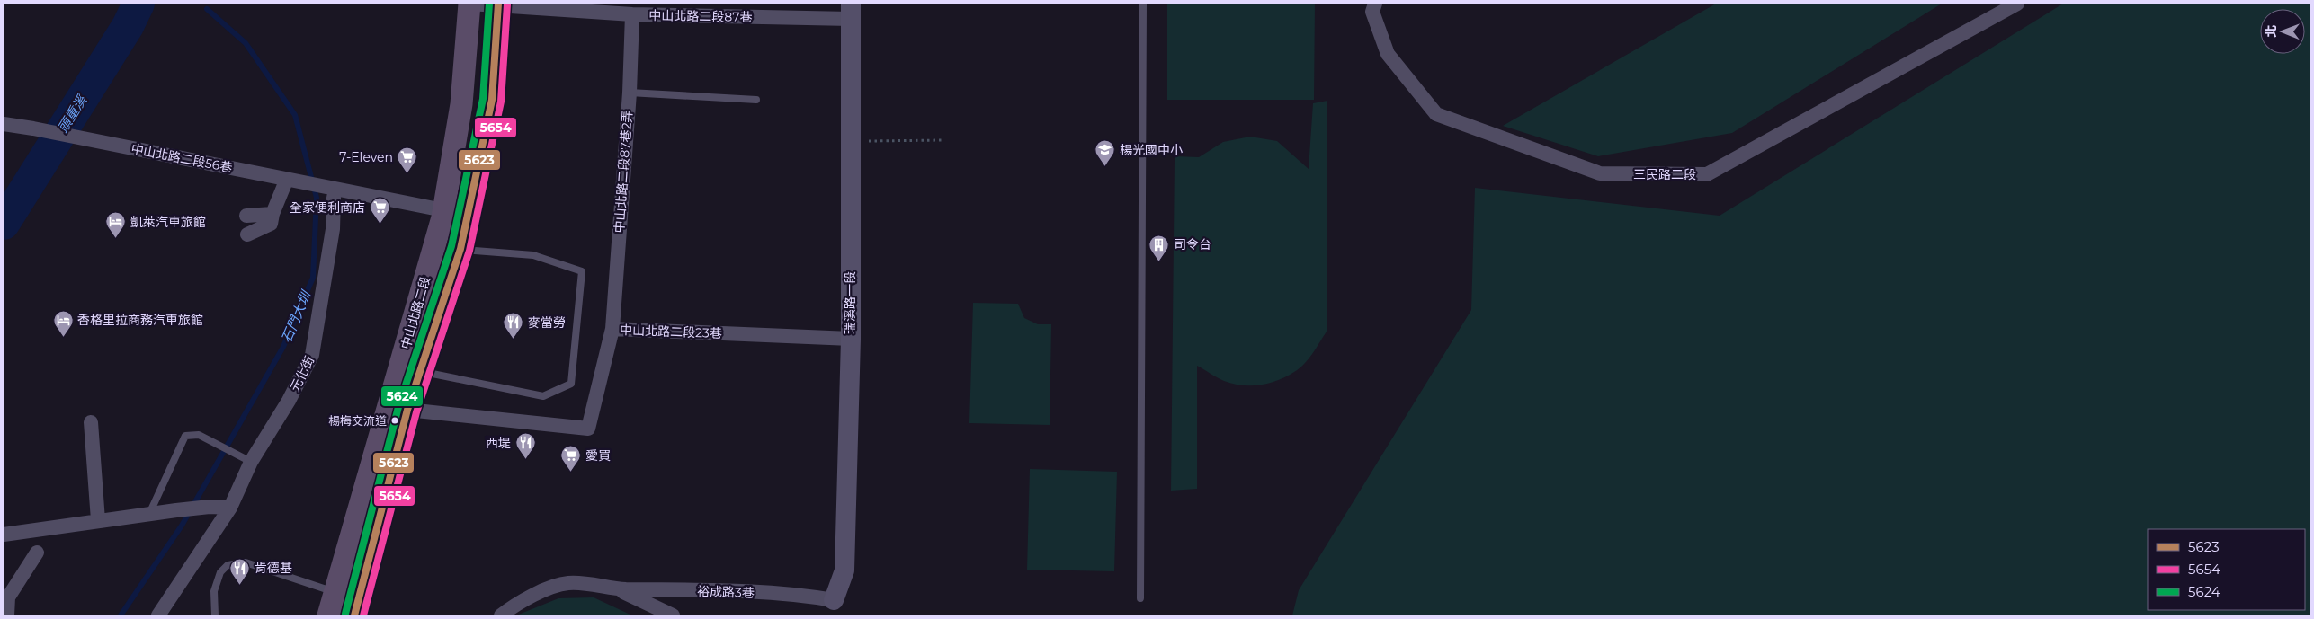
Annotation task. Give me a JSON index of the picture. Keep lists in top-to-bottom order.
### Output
{
  "streets": {
    "main road": ["中山北路二段"],
    "street": [
      "中山北路二段87巷",
      "中山北路二段56巷",
      "中山北路二段87巷2弄",
      "三民路二段",
      "瑞溪路一段",
      "中山北路二段23巷",
      "元化街",
      "裕成路3巷"
    ]
  },
  "crossings": [
    ["中山北路二段87巷", "中山北路二段87巷2弄"],
    ["中山北路二段87巷", "瑞溪路一段"],
    ["中山北路二段87巷", "中山北路二段"],
    ["中山北路二段56巷", "元化街"],
    ["中山北路二段87巷2弄", "中山北路二段23巷"],
    ["瑞溪路一段", "中山北路二段23巷"],
    ["瑞溪路一段", "裕成路3巷"],
    ["中山北路二段", "中山北路二段23巷"]
  ],
  "water": ["頭重溪", "石門大圳"],
  "places": {
    "school or university": ["楊光國中小"],
    "supermarket": ["7-Eleven", "全家便利商店", "愛買"],
    "hotel": ["凱萊汽車旅館", "香格里拉商務汽車旅館"],
    "building": ["司令台"],
    "restaurant": ["麥當勞", "西堤", "肯德基"],
    "other": ["楊梅交流道"]
  },
  "lines": ["transit line 5623", "transit line 5624", "transit line 5654"],
  "legend": ["5623", "5654", "5624"],
  "north": "left"
}
